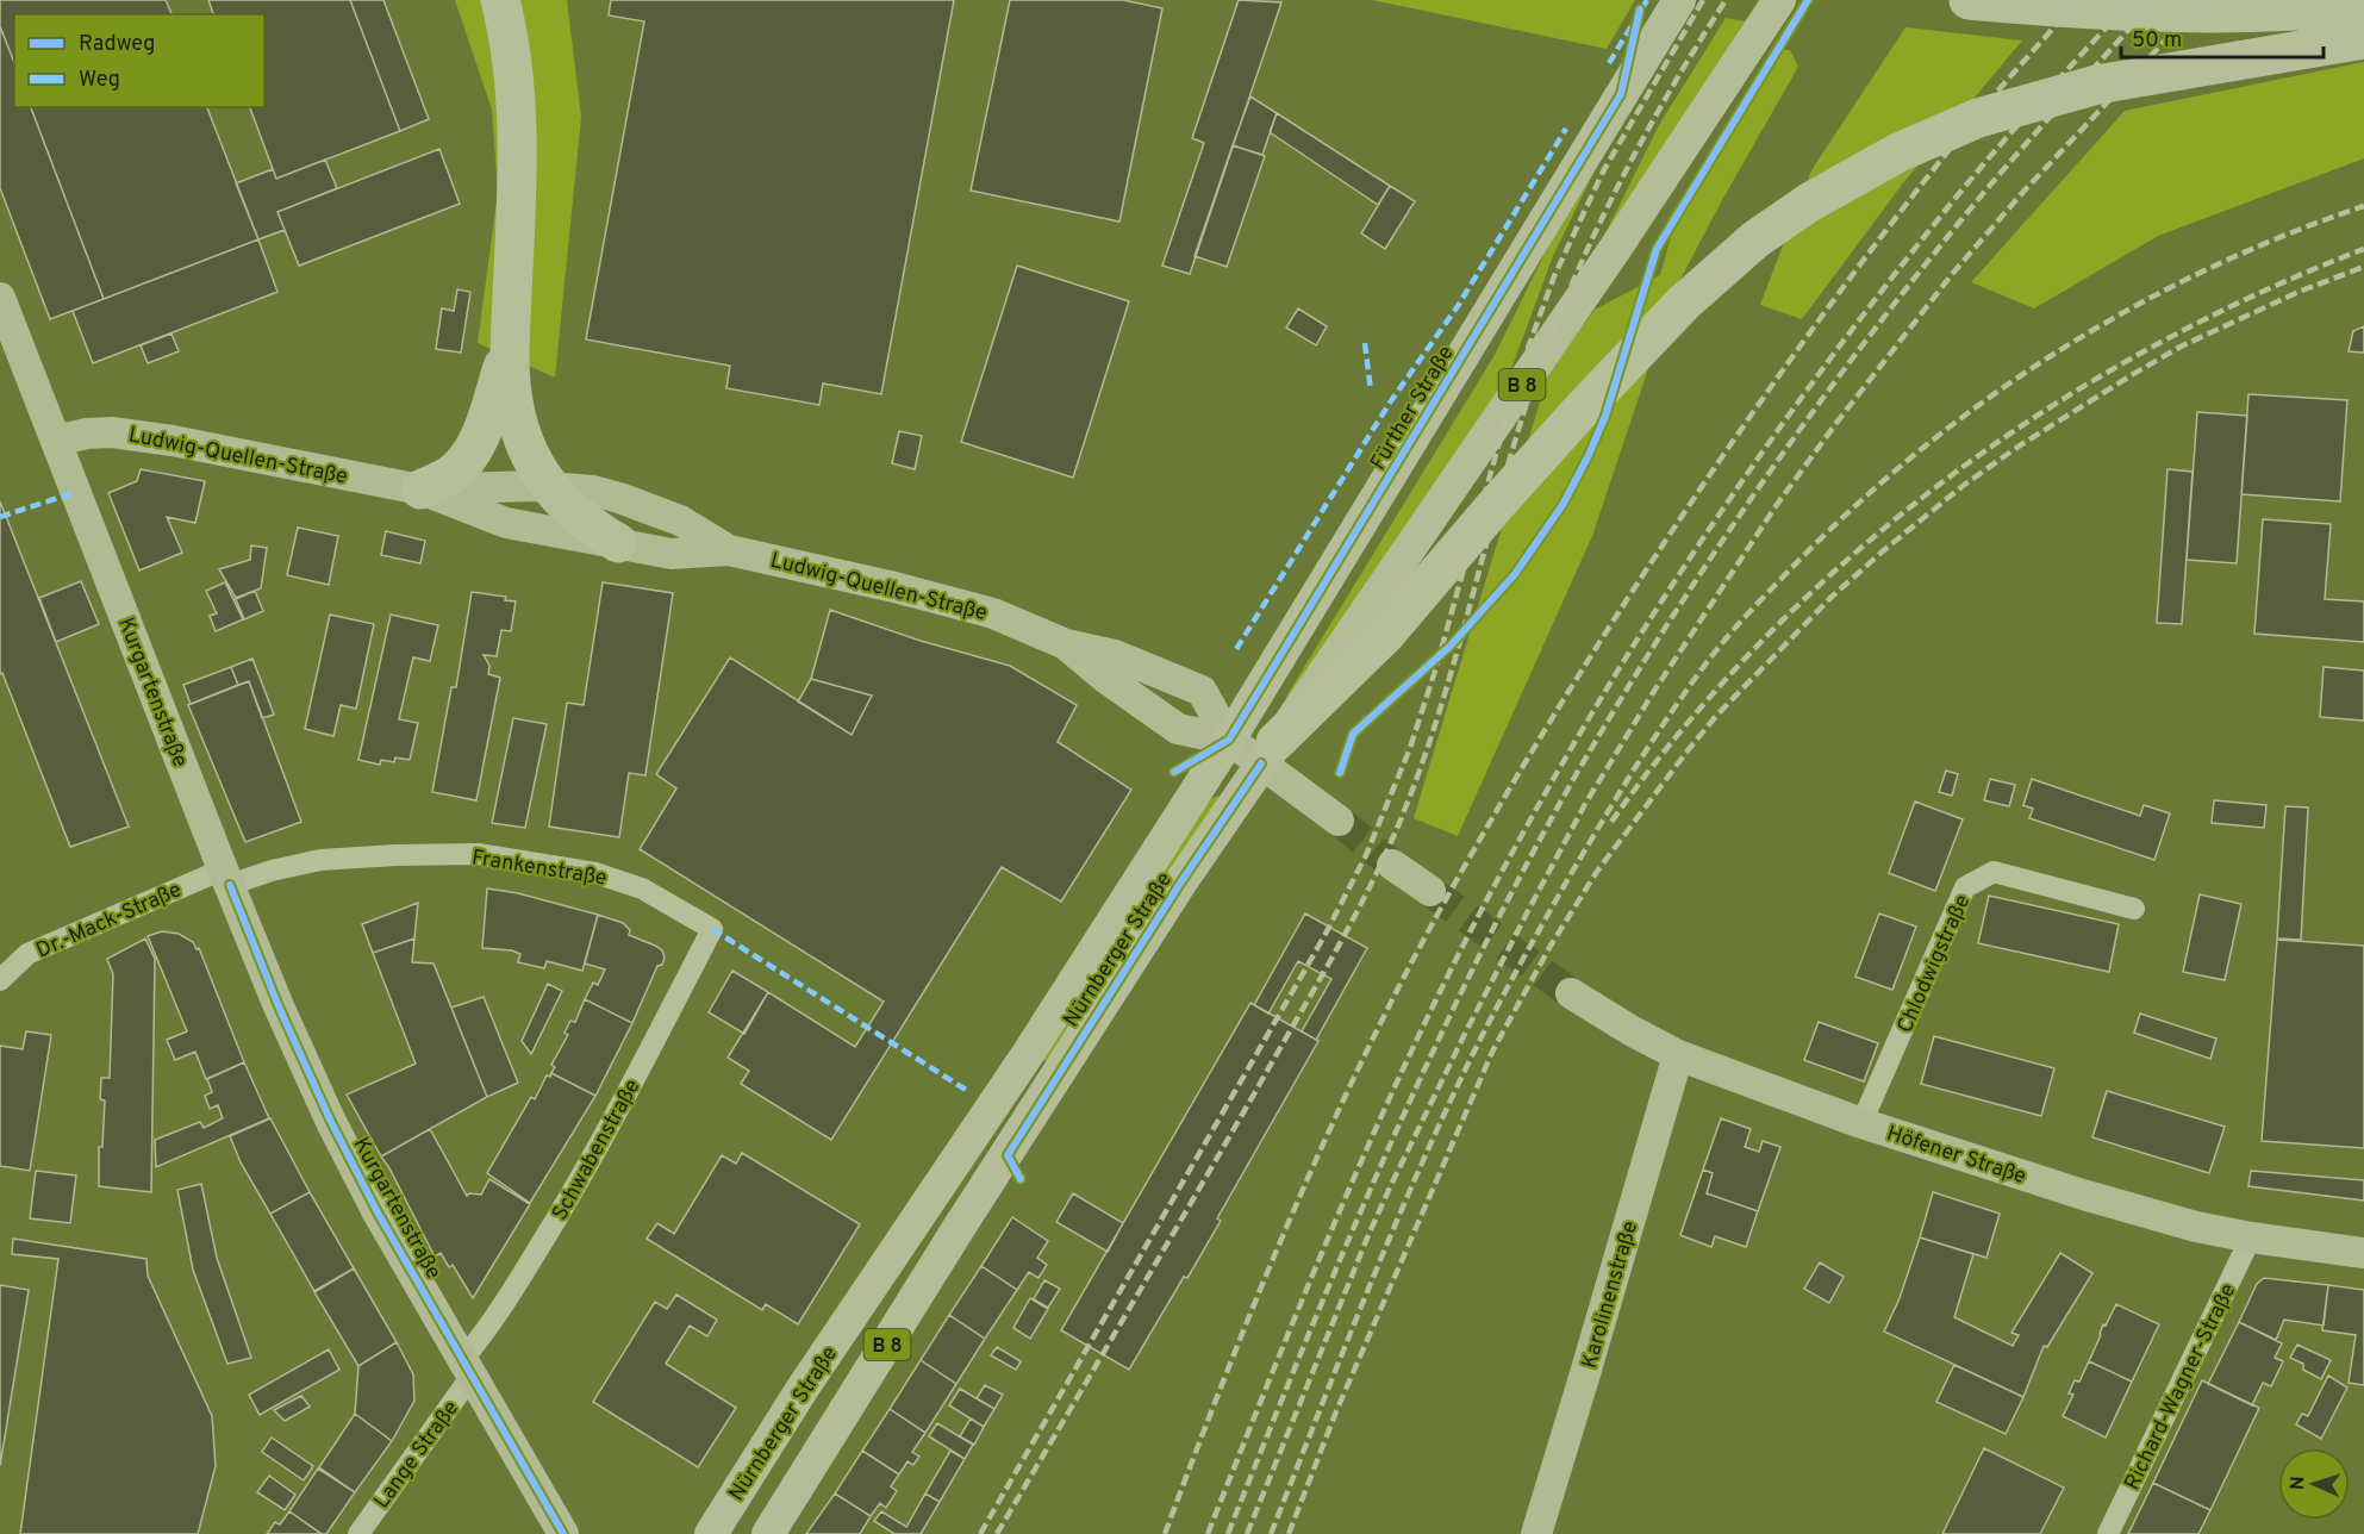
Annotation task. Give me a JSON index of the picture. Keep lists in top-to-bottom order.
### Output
{
  "streets": {
    "main road": [
      "B 8",
      "Fürther Straße",
      "Ludwig-Quellen-Straße",
      "Kurgartenstraße",
      "Nürnberger Straße",
      "Höfener Straße",
      "Karolinenstraße"
    ],
    "street": [
      "Frankenstraße",
      "Dr.-Mack-Straße",
      "Chlodwigstraße",
      "Schwabenstraße",
      "Richard-Wagner-Straße",
      "Lange Straße"
    ]
  },
  "crossings": [
    ["B 8", "Nürnberger Straße"],
    ["Fürther Straße", "Ludwig-Quellen-Straße"],
    ["Fürther Straße", "Nürnberger Straße"],
    ["Ludwig-Quellen-Straße", "Kurgartenstraße"],
    ["Ludwig-Quellen-Straße", "Nürnberger Straße"],
    ["Kurgartenstraße", "Frankenstraße"],
    ["Kurgartenstraße", "Dr.-Mack-Straße"],
    ["Kurgartenstraße", "Schwabenstraße"],
    ["Kurgartenstraße", "Lange Straße"],
    ["Frankenstraße", "Dr.-Mack-Straße"],
    ["Frankenstraße", "Schwabenstraße"],
    ["Chlodwigstraße", "Höfener Straße"],
    ["Schwabenstraße", "Lange Straße"],
    ["Höfener Straße", "Karolinenstraße"],
    ["Höfener Straße", "Richard-Wagner-Straße"]
  ],
  "legend": ["Radweg", "Weg"],
  "scale_bar": "50 m",
  "north": "left"
}
